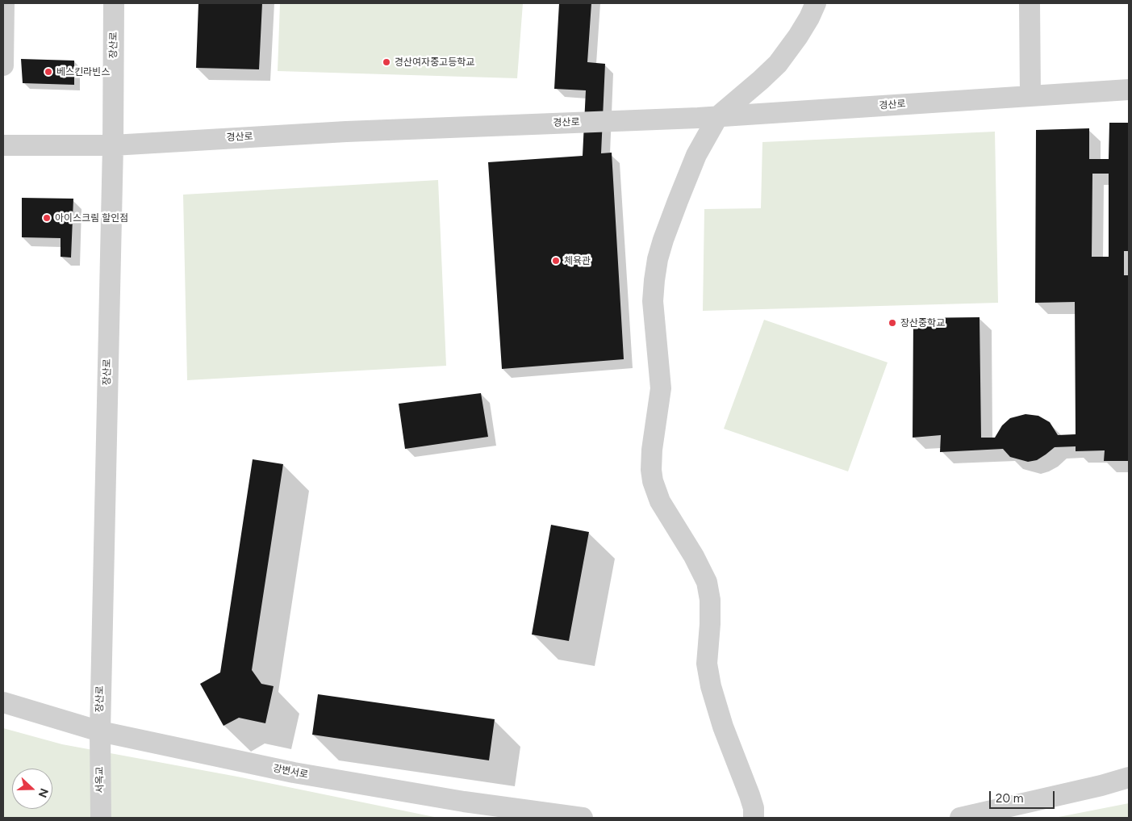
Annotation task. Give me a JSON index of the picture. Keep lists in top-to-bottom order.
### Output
{
  "streets": {
    "street": [
      "장산로",
      "경산로",
      "강변서로",
      "서옥교"
    ]
  },
  "crossings": [
    ["장산로", "경산로"],
    ["장산로", "강변서로"],
    ["장산로", "서옥교"],
    ["강변서로", "서옥교"]
  ],
  "places": [
    "경산여자중고등학교",
    "베스킨라빈스",
    "아이스크림 할인점",
    "체육관",
    "장산중학교"
  ],
  "scale_bar": "20 m",
  "north": "right"
}
